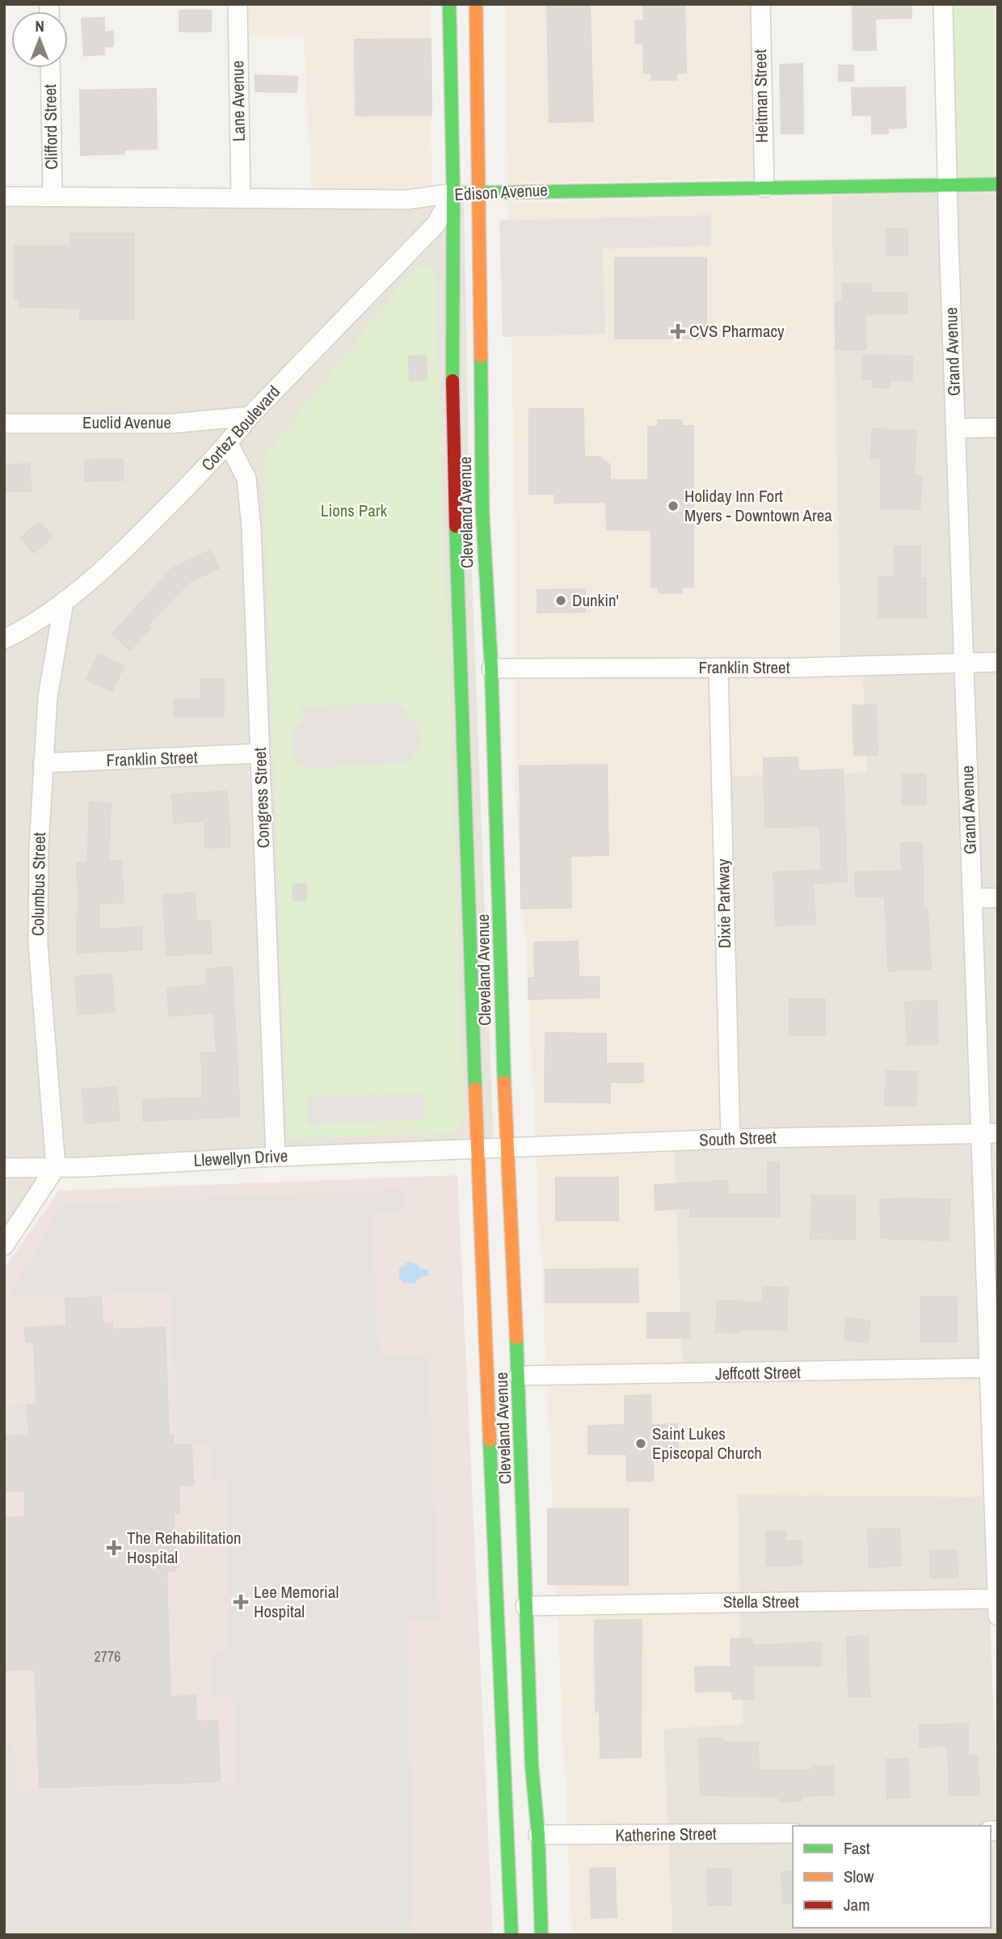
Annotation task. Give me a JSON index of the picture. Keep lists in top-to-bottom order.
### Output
{
  "streets": {
    "main road": ["Edison Avenue", "Cleveland Avenue"],
    "street": [
      "Heitman Street",
      "Lane Avenue",
      "Clifford Street",
      "Grand Avenue",
      "Euclid Avenue",
      "Cortez Boulevard",
      "Franklin Street",
      "Congress Street",
      "Columbus Street",
      "Dixie Parkway",
      "South Street",
      "Llewellyn Drive",
      "Jeffcott Street",
      "Stella Street",
      "Katherine Street"
    ]
  },
  "crossings": [
    ["Heitman Street", "Edison Avenue"],
    ["Lane Avenue", "Edison Avenue"],
    ["Clifford Street", "Edison Avenue"],
    ["Edison Avenue", "Grand Avenue"],
    ["Edison Avenue", "Cortez Boulevard"],
    ["Edison Avenue", "Cleveland Avenue"],
    ["Grand Avenue", "Franklin Street"],
    ["Grand Avenue", "South Street"],
    ["Grand Avenue", "Jeffcott Street"],
    ["Grand Avenue", "Stella Street"],
    ["Euclid Avenue", "Cortez Boulevard"],
    ["Cortez Boulevard", "Cleveland Avenue"],
    ["Cortez Boulevard", "Congress Street"],
    ["Cortez Boulevard", "Columbus Street"],
    ["Cleveland Avenue", "Franklin Street"],
    ["Cleveland Avenue", "South Street"],
    ["Cleveland Avenue", "Llewellyn Drive"],
    ["Cleveland Avenue", "Jeffcott Street"],
    ["Cleveland Avenue", "Stella Street"],
    ["Cleveland Avenue", "Katherine Street"],
    ["Franklin Street", "Congress Street"],
    ["Franklin Street", "Columbus Street"],
    ["Franklin Street", "Dixie Parkway"],
    ["Congress Street", "Llewellyn Drive"],
    ["Columbus Street", "Llewellyn Drive"],
    ["Dixie Parkway", "South Street"],
    ["South Street", "Llewellyn Drive"]
  ],
  "parks": ["Lions Park"],
  "places": {
    "health": ["CVS Pharmacy", "The Rehabilitation Hospital", "Lee Memorial Hospital"],
    "other": ["Holiday Inn Fort Myers - Downtown Area", "Dunkin'", "Saint Lukes Episcopal Church"]
  },
  "house_numbers": ["2776"],
  "legend": ["Fast", "Slow", "Jam"],
  "north": "top"
}
